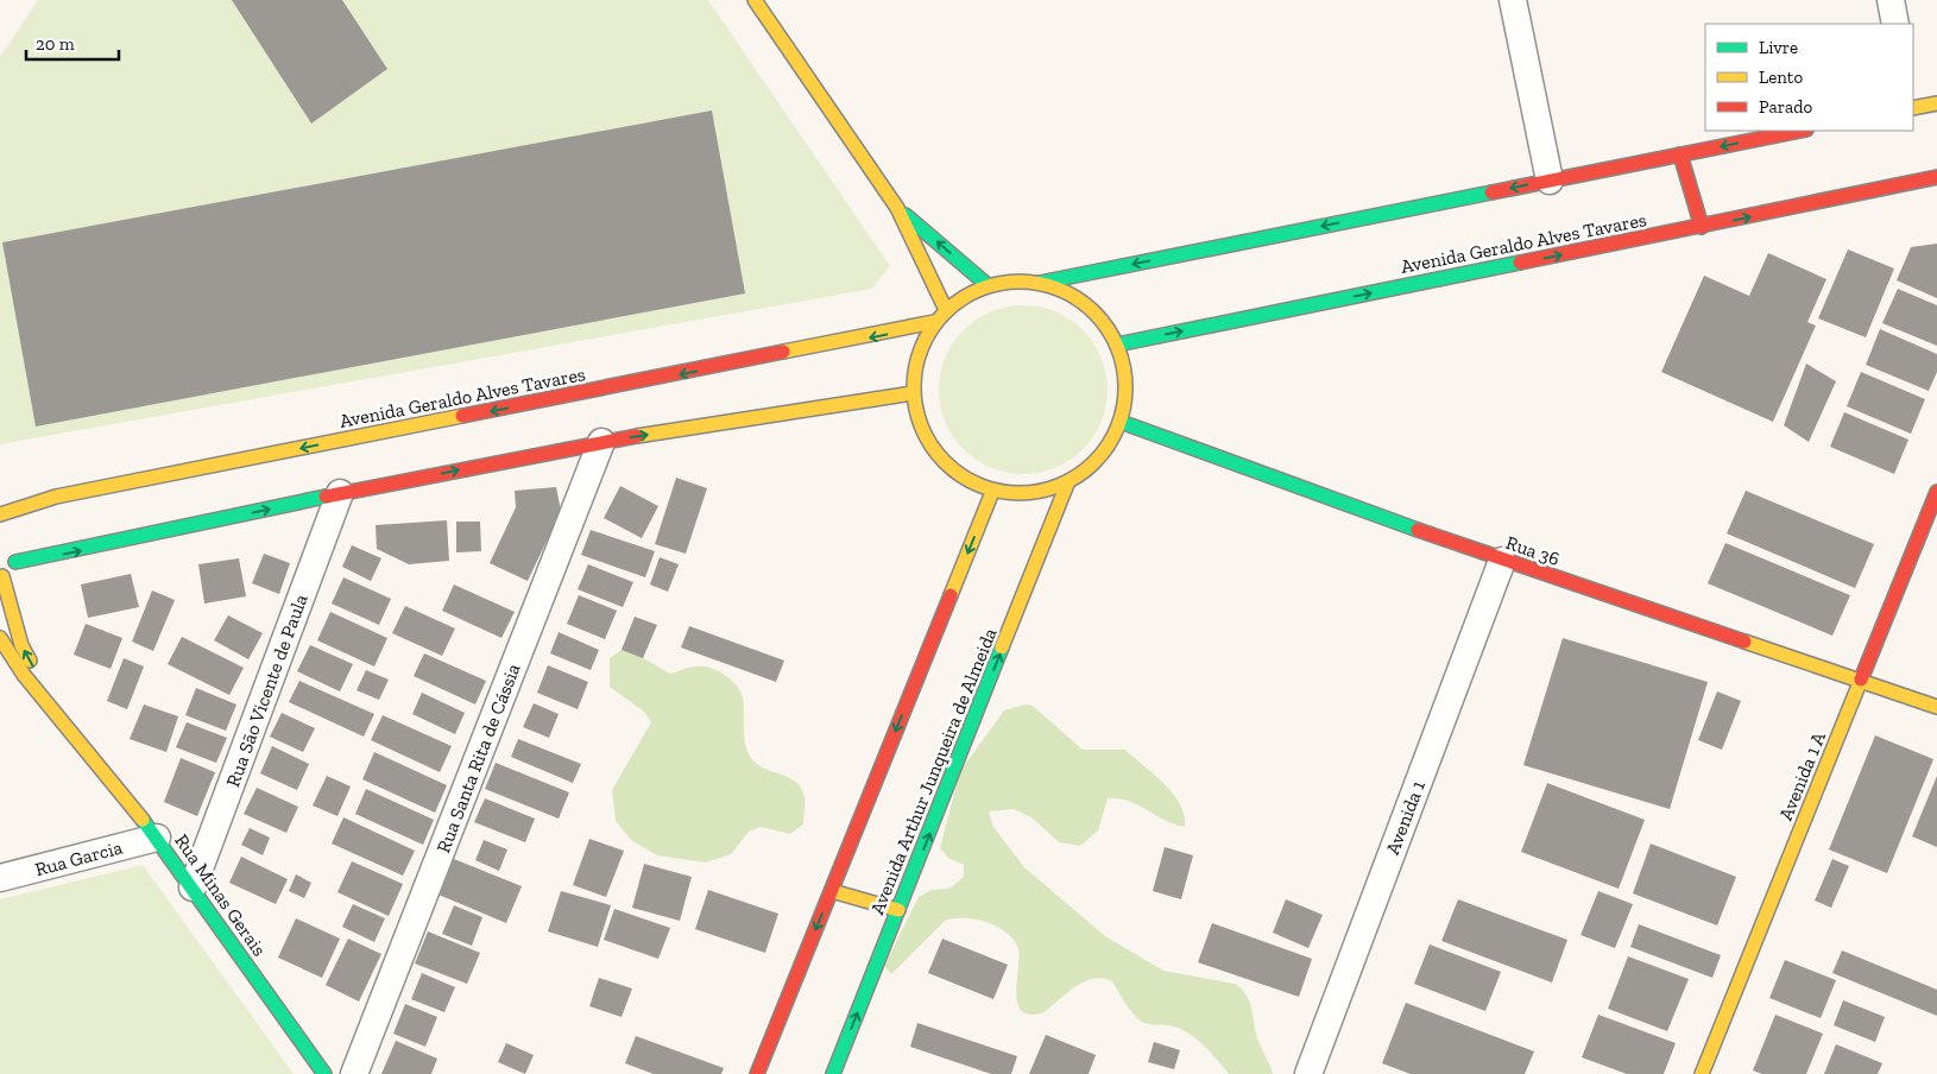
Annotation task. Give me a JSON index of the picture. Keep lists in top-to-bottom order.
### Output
{
  "streets": {
    "street": [
      "Avenida Geraldo Alves Tavares",
      "Rua 36",
      "Rua São Vicente de Paula",
      "Rua Santa Rita de Cássia",
      "Avenida Arthur Junqueira de Almeida",
      "Avenida 1 A",
      "Avenida 1",
      "Rua Garcia",
      "Rua Minas Gerais"
    ]
  },
  "crossings": [
    ["Rua 36", "Avenida 1 A"],
    ["Rua 36", "Avenida 1"],
    ["Rua São Vicente de Paula", "Rua Minas Gerais"],
    ["Rua Garcia", "Rua Minas Gerais"]
  ],
  "legend": ["Livre", "Lento", "Parado"],
  "scale_bar": "20 m"
}
